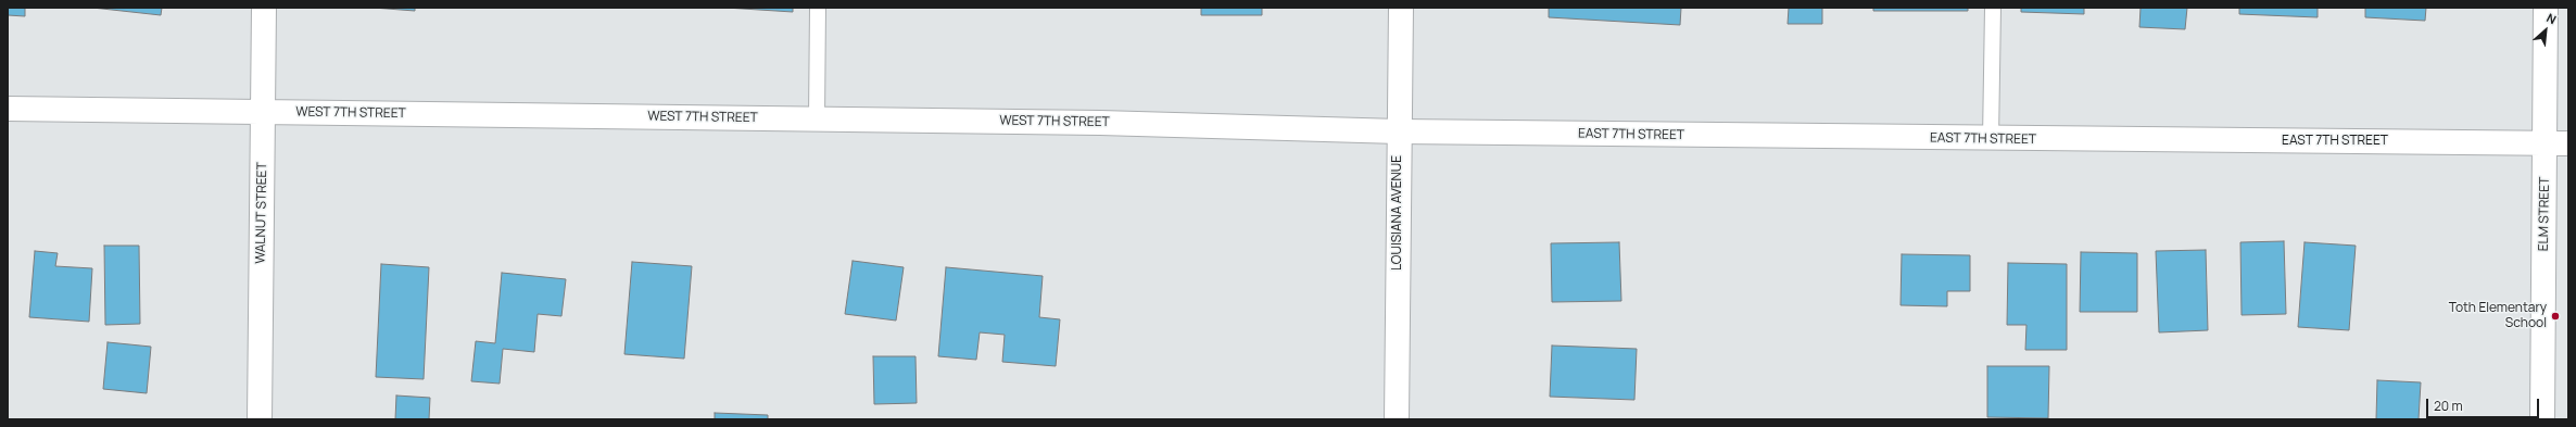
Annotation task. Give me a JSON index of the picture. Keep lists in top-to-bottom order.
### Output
{
  "streets": {
    "street": [
      "WEST 7TH STREET",
      "EAST 7TH STREET",
      "WALNUT STREET",
      "LOUISIANA AVENUE",
      "ELM STREET"
    ]
  },
  "crossings": [
    ["WEST 7TH STREET", "EAST 7TH STREET"],
    ["WEST 7TH STREET", "WALNUT STREET"],
    ["WEST 7TH STREET", "LOUISIANA AVENUE"],
    ["EAST 7TH STREET", "LOUISIANA AVENUE"],
    ["EAST 7TH STREET", "ELM STREET"]
  ],
  "places": ["Toth Elementary School"],
  "scale_bar": "20 m",
  "north": "top right"
}
